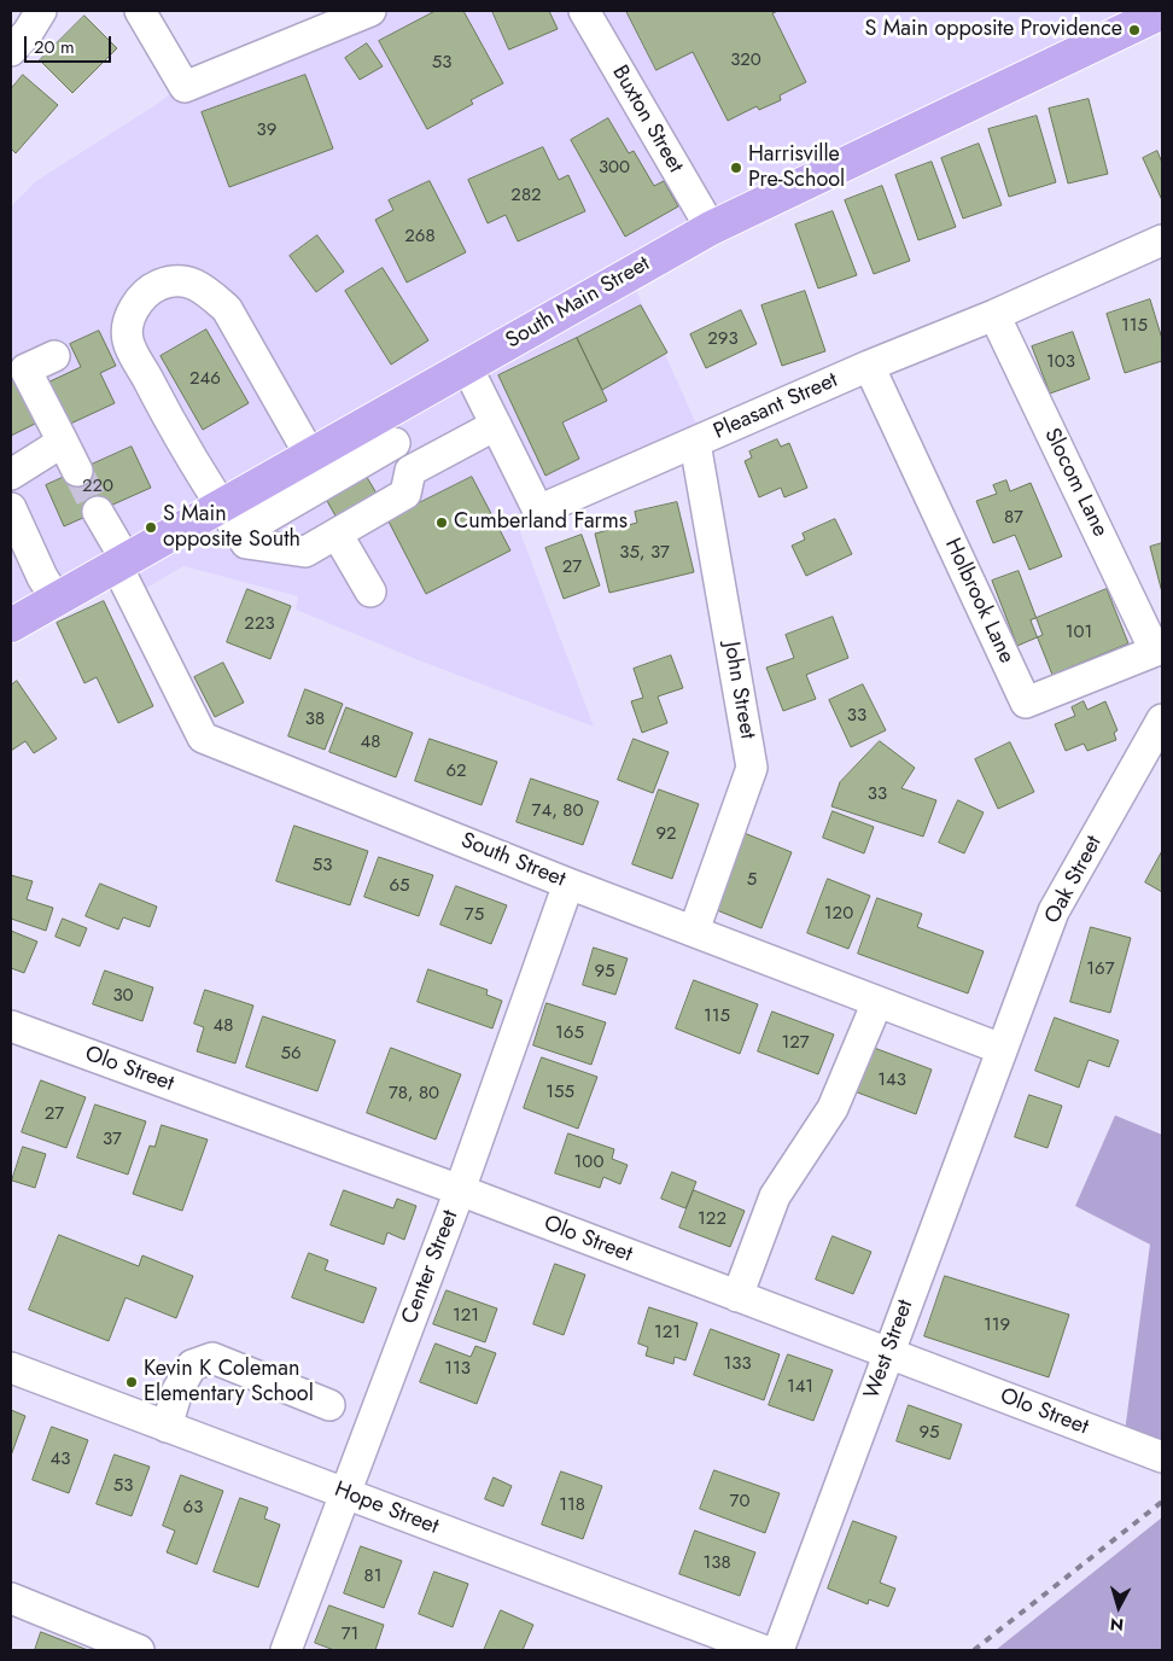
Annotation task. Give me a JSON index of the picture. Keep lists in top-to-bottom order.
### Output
{
  "streets": {
    "main road": ["South Main Street"],
    "street": [
      "Buxton Street",
      "Pleasant Street",
      "Slocom Lane",
      "Holbrook Lane",
      "John Street",
      "South Street",
      "Oak Street",
      "Olo Street",
      "Center Street",
      "West Street",
      "Hope Street"
    ]
  },
  "crossings": [
    ["Buxton Street", "South Main Street"],
    ["South Main Street", "Pleasant Street"],
    ["South Main Street", "South Street"],
    ["Pleasant Street", "Slocom Lane"],
    ["Pleasant Street", "Holbrook Lane"],
    ["Pleasant Street", "John Street"],
    ["Slocom Lane", "Holbrook Lane"],
    ["John Street", "South Street"],
    ["South Street", "Oak Street"],
    ["South Street", "Center Street"],
    ["South Street", "West Street"],
    ["Oak Street", "West Street"],
    ["Olo Street", "Center Street"],
    ["Olo Street", "West Street"],
    ["Center Street", "Hope Street"]
  ],
  "places": [
    "S Main opposite Providence",
    "Harrisville Pre-School",
    "Cumberland Farms",
    "S Main opposite South",
    "Kevin K Coleman Elementary School"
  ],
  "house_numbers": [
    "320",
    "53",
    "39",
    "300",
    "282",
    "268",
    "115",
    "293",
    "103",
    "246",
    "220",
    "87",
    "35, 37",
    "27",
    "223",
    "101",
    "33",
    "38",
    "48",
    "62",
    "33",
    "74, 80",
    "92",
    "53",
    "5",
    "65",
    "120",
    "75",
    "167",
    "95",
    "30",
    "115",
    "48",
    "165",
    "127",
    "56",
    "143",
    "155",
    "78, 80",
    "27",
    "37",
    "100",
    "122",
    "121",
    "119",
    "121",
    "133",
    "113",
    "141",
    "95",
    "43",
    "53",
    "70",
    "118",
    "63",
    "138",
    "81",
    "71"
  ],
  "scale_bar": "20 m",
  "north": "bottom"
}
